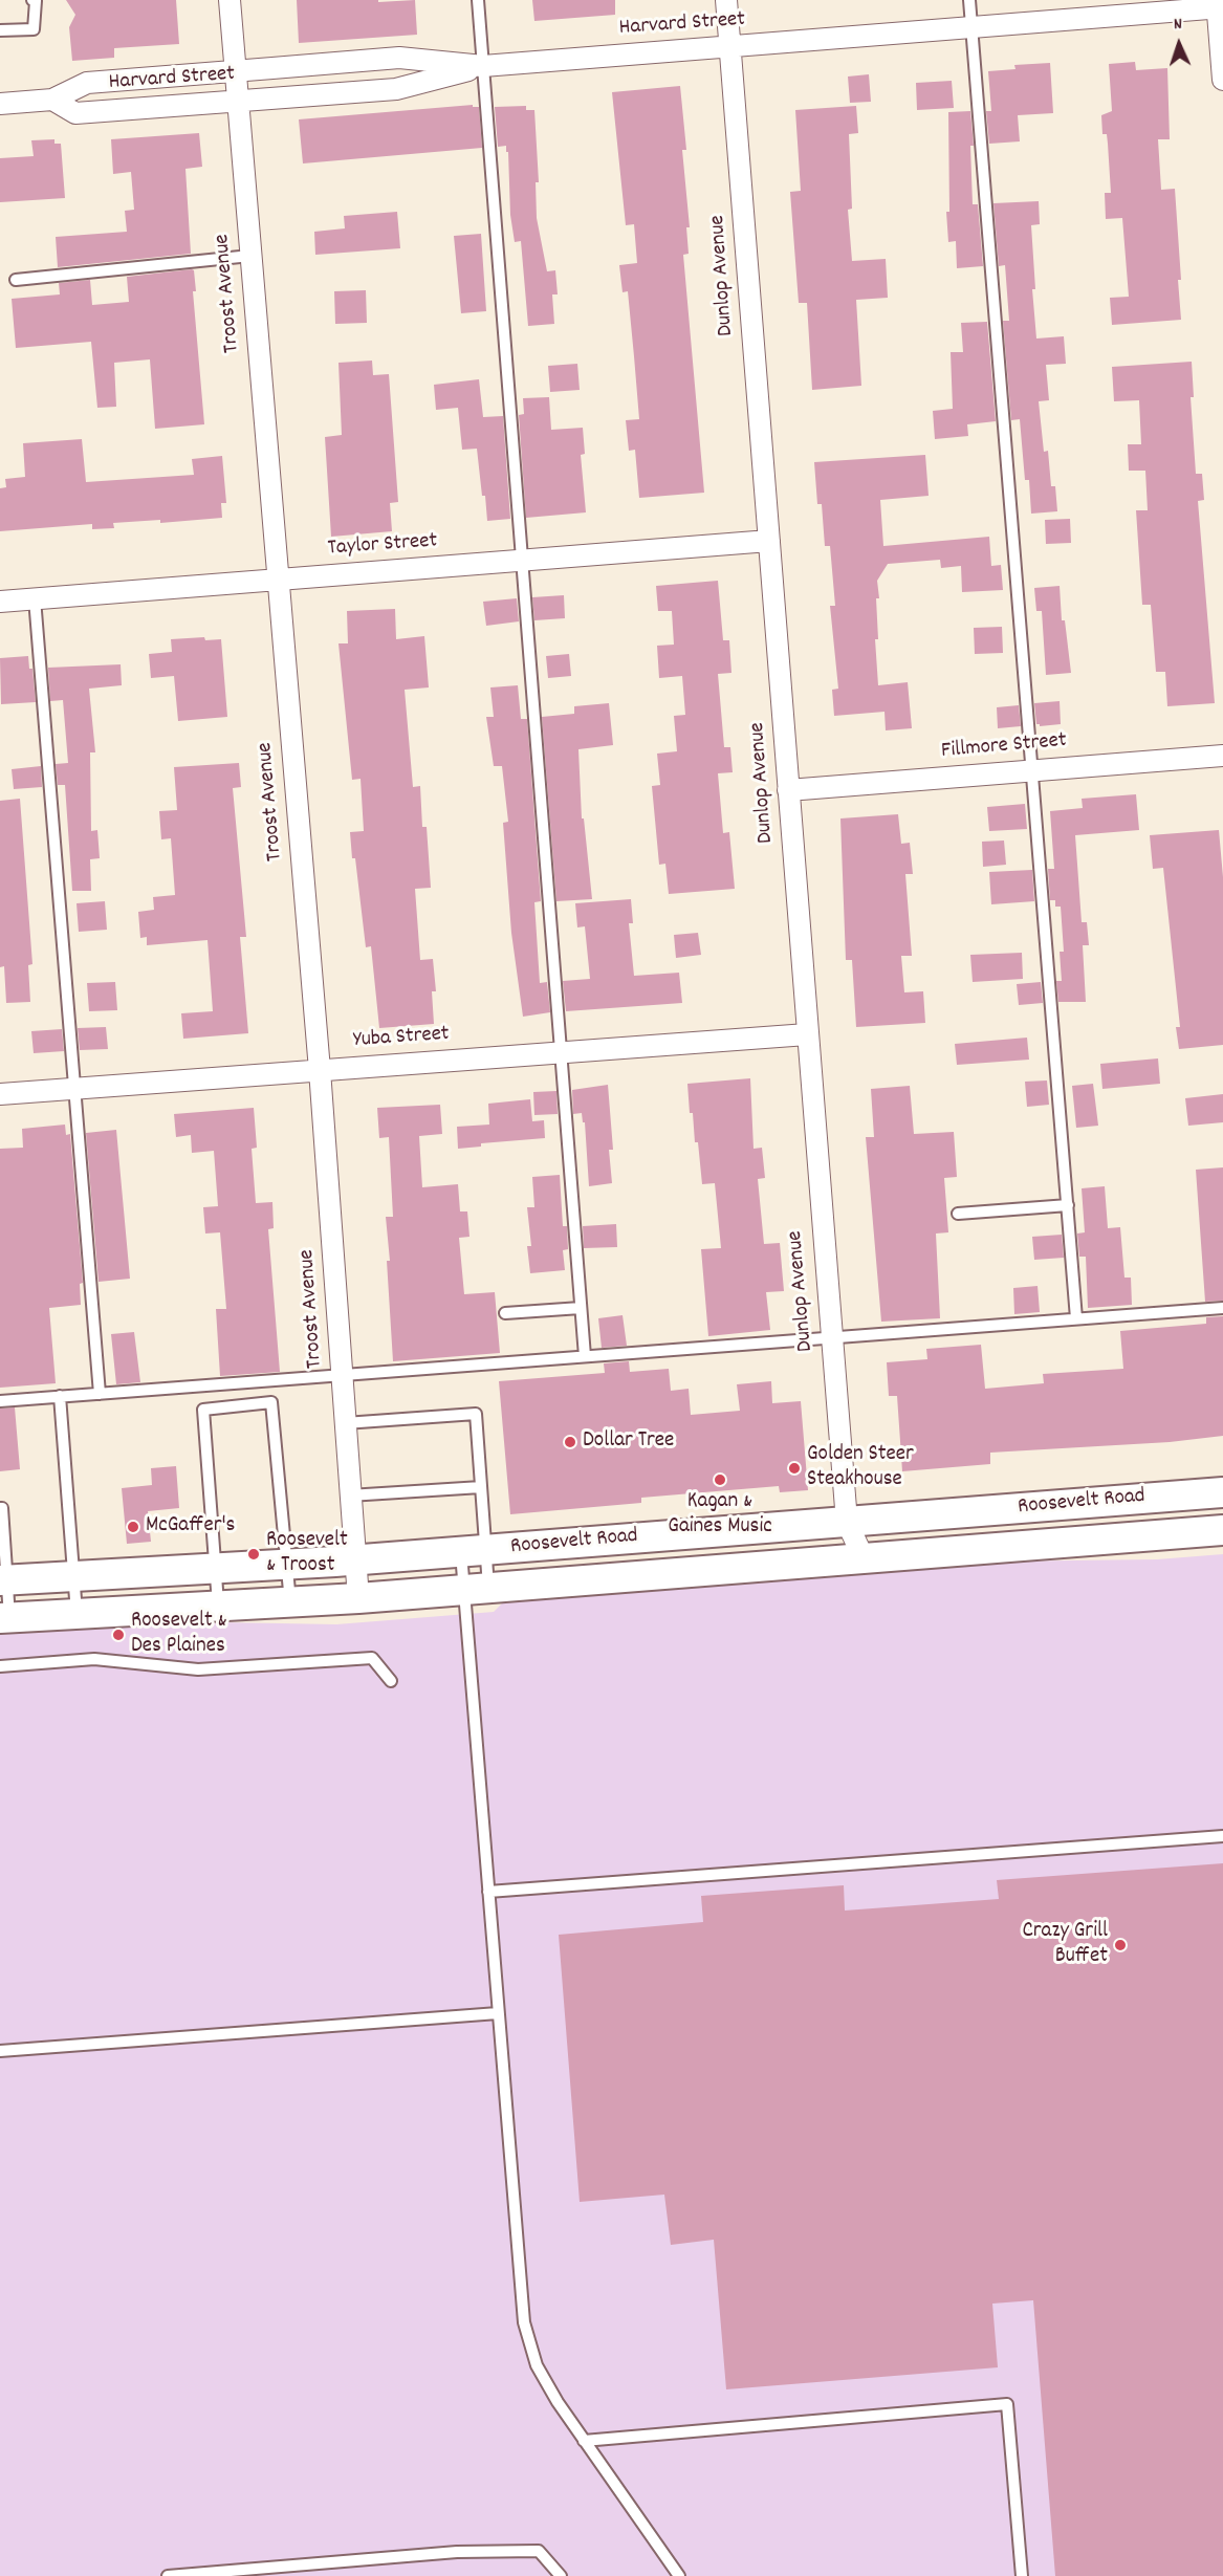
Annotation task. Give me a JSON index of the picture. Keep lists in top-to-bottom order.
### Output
{
  "streets": {
    "main road": ["Roosevelt Road"],
    "street": [
      "Harvard Street",
      "Dunlop Avenue",
      "Troost Avenue",
      "Taylor Street",
      "Fillmore Street",
      "Yuba Street"
    ]
  },
  "crossings": [
    ["Harvard Street", "Dunlop Avenue"],
    ["Harvard Street", "Troost Avenue"],
    ["Dunlop Avenue", "Taylor Street"],
    ["Dunlop Avenue", "Fillmore Street"],
    ["Dunlop Avenue", "Yuba Street"],
    ["Dunlop Avenue", "Roosevelt Road"],
    ["Troost Avenue", "Taylor Street"],
    ["Troost Avenue", "Yuba Street"],
    ["Troost Avenue", "Roosevelt Road"]
  ],
  "places": [
    "Dollar Tree",
    "Golden Steer Steakhouse",
    "Kagan & Gaines Music",
    "McGaffer's",
    "Roosevelt & Troost",
    "Roosevelt & Des Plaines",
    "Crazy Grill Buffet"
  ],
  "north": "top"
}
